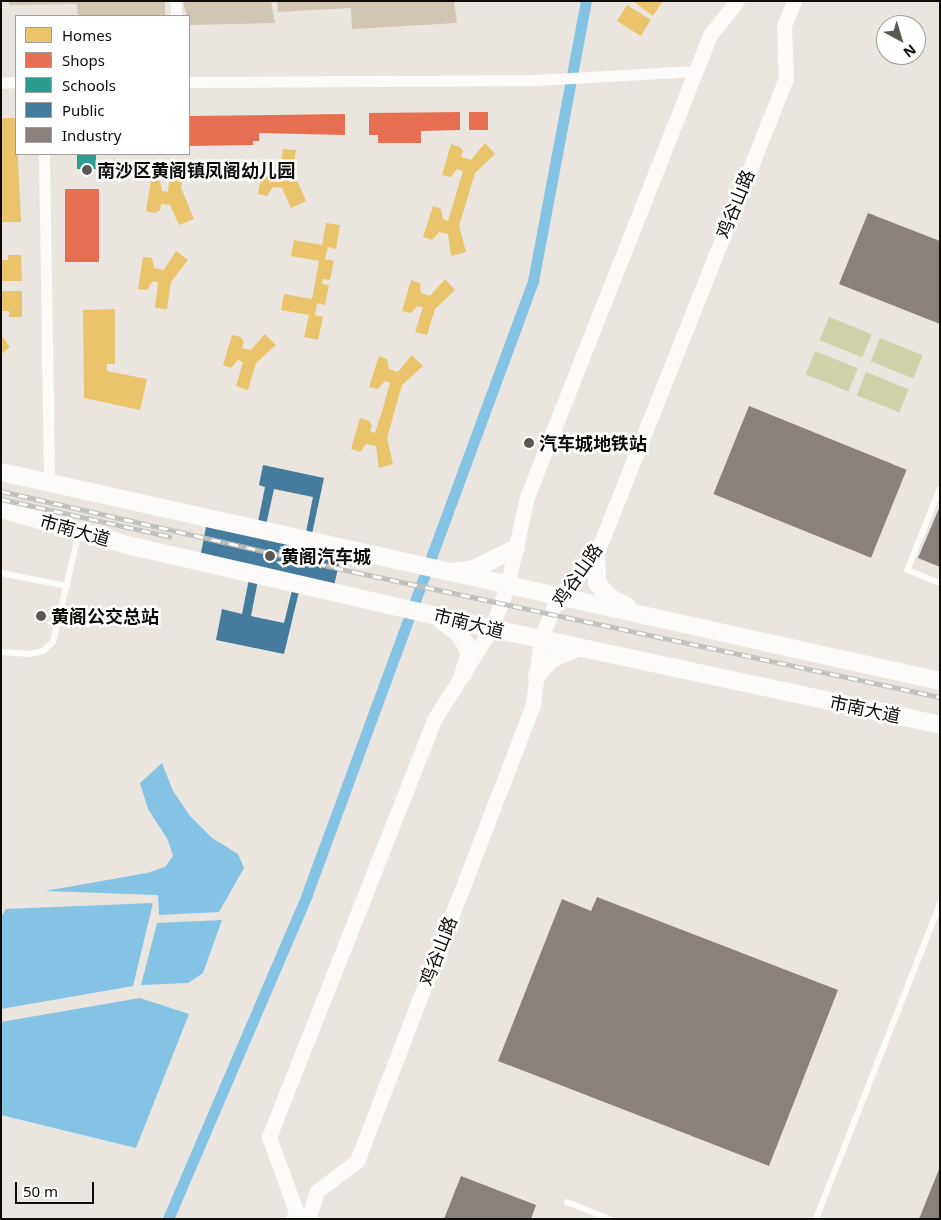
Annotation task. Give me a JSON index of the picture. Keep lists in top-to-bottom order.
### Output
{
  "streets": {
    "main road": ["鸡谷山路", "市南大道"]
  },
  "crossings": [
    ["鸡谷山路", "市南大道"]
  ],
  "places": [
    "南沙区黄阁镇凤阁幼儿园",
    "汽车城地铁站",
    "黄阁汽车城",
    "黄阁公交总站"
  ],
  "legend": [
    "Homes",
    "Shops",
    "Schools",
    "Public",
    "Industry"
  ],
  "scale_bar": "50 m",
  "north": "bottom right"
}
